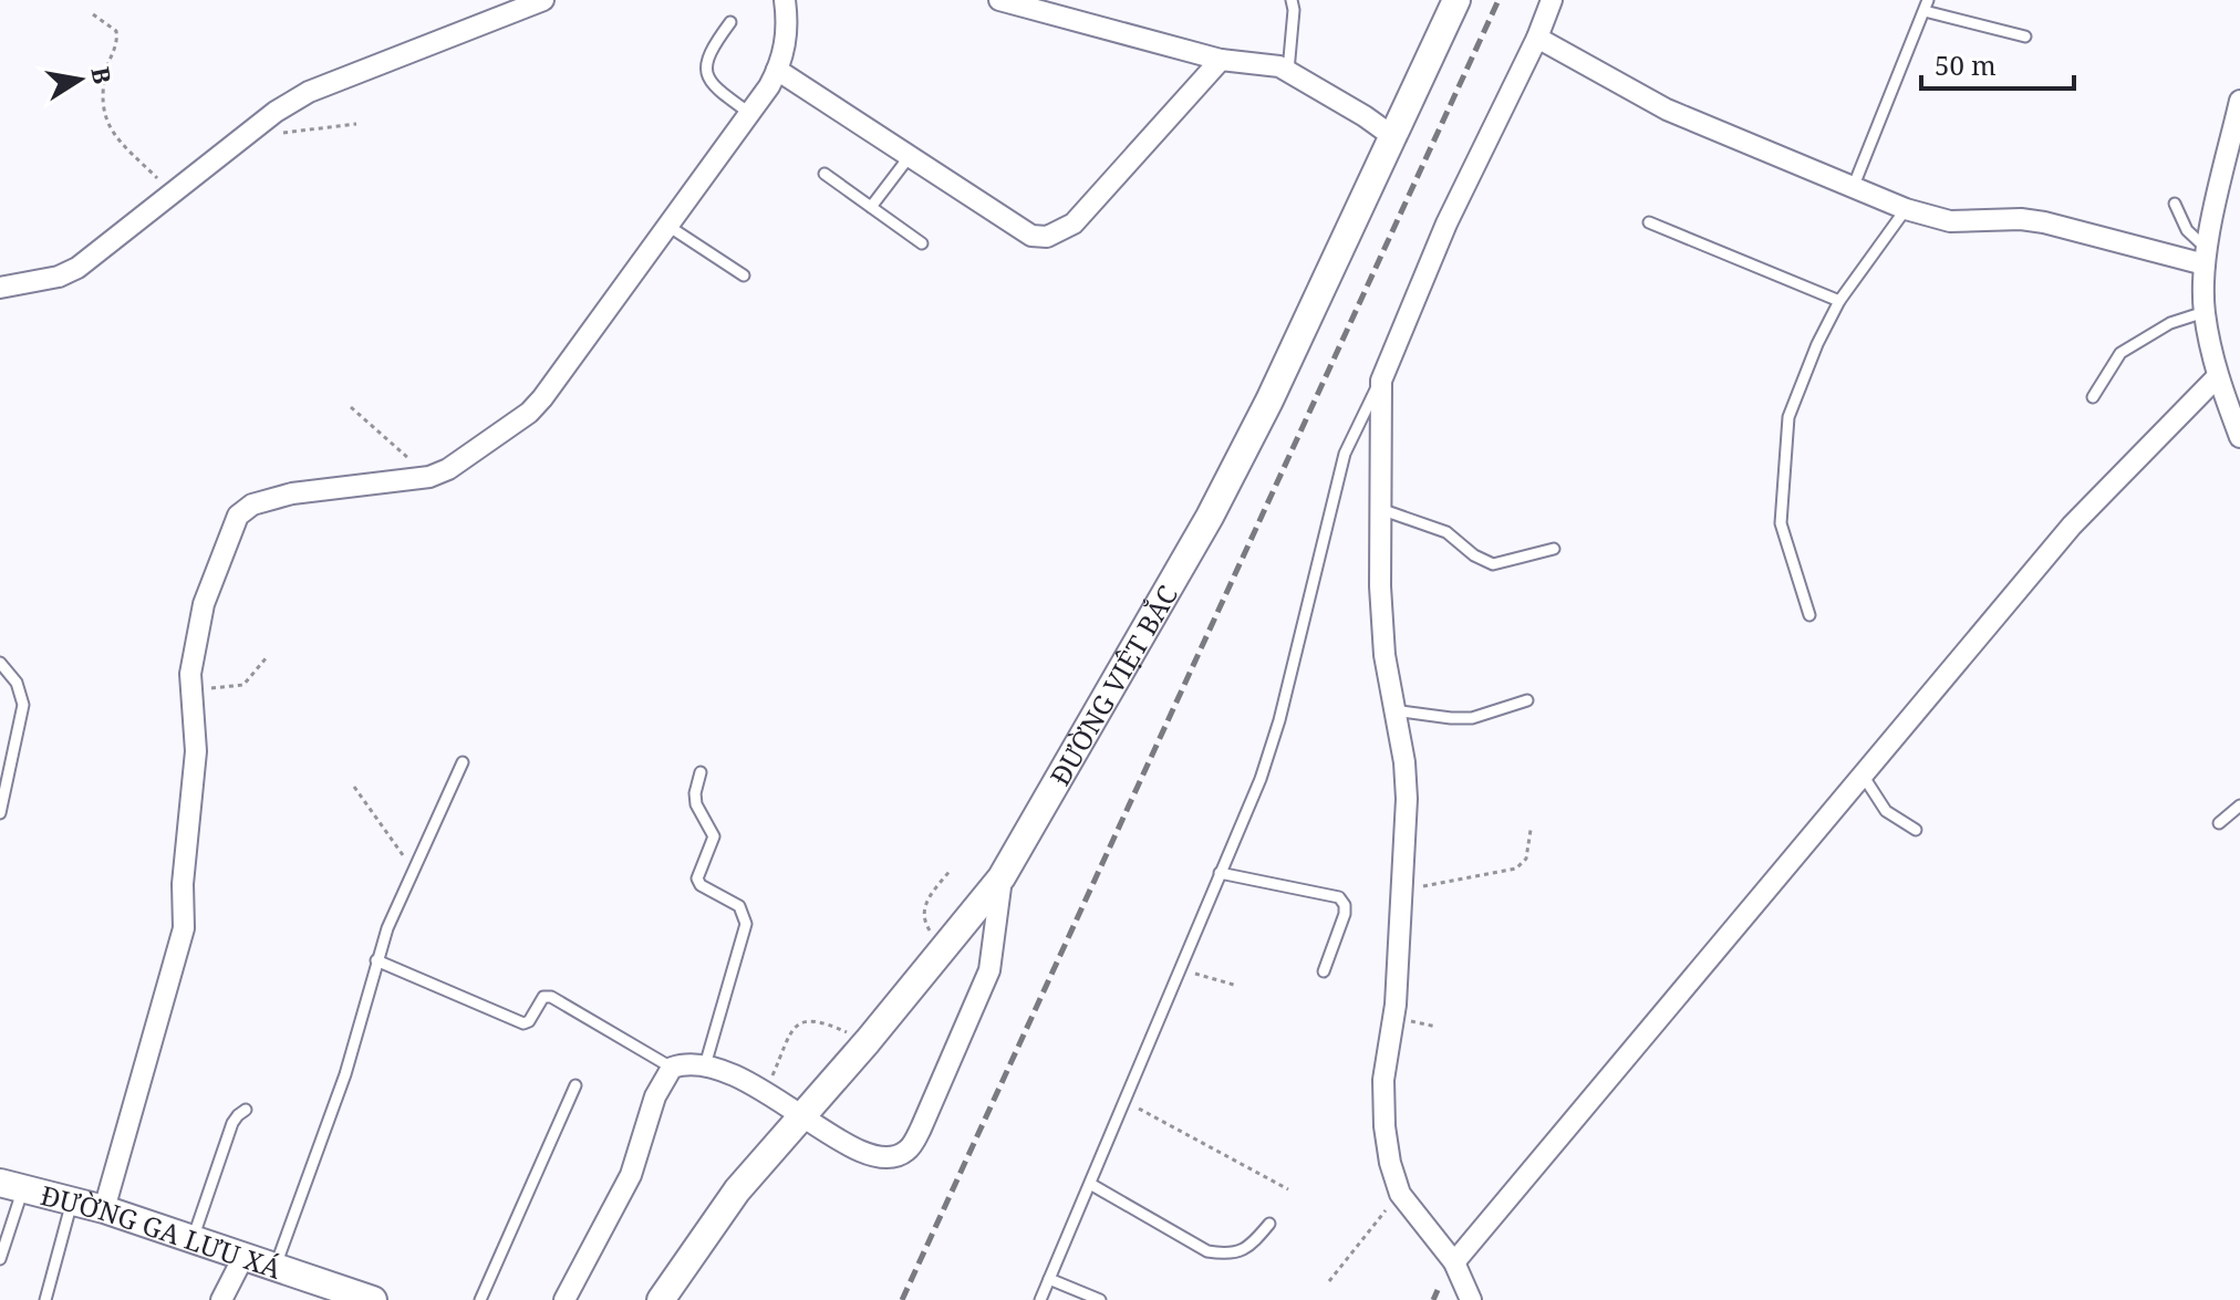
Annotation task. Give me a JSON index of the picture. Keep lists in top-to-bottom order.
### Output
{
  "streets": {
    "main road": ["ĐƯỜNG VIỆT BẮC", "ĐƯỜNG GA LƯU XÁ"]
  },
  "scale_bar": "50 m",
  "north": "right"
}
